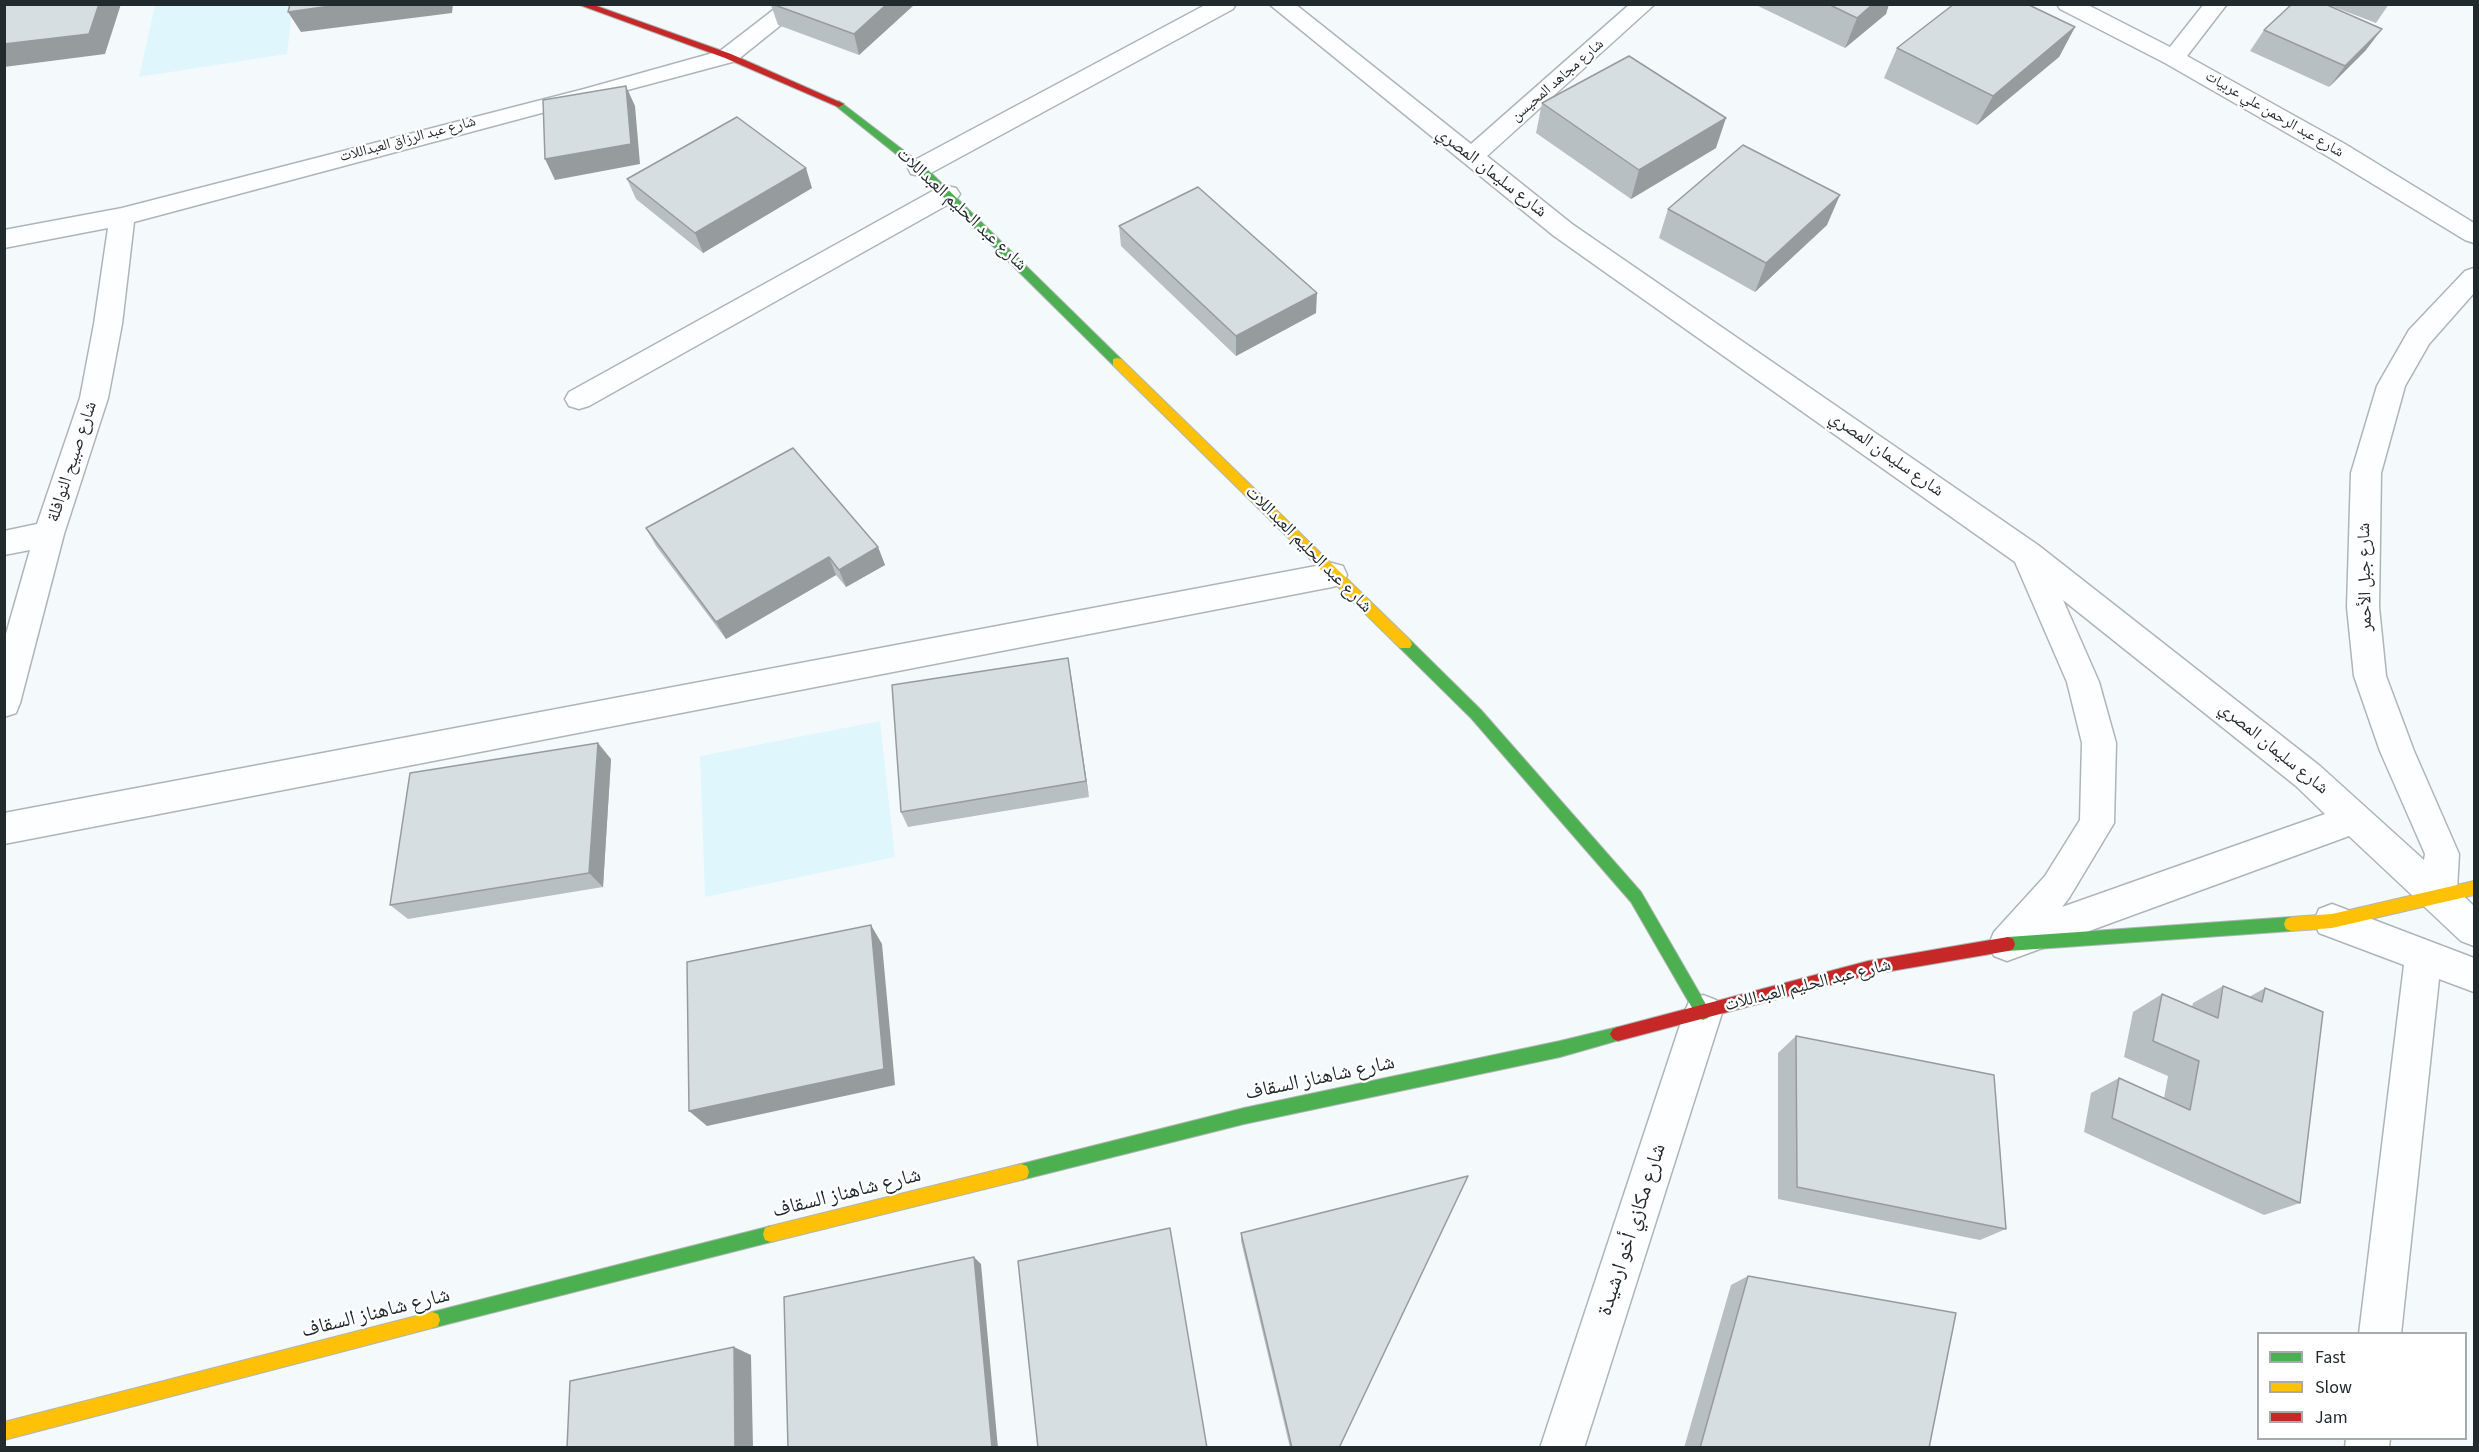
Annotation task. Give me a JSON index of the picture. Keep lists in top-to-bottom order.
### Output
{
  "streets": {
    "street": [
      "شارع مجاهد المحيسن",
      "شارع عبد الرحمن علي عربيات",
      "شارع عبد الرزاق العبداللات",
      "شارع سليمان المصري",
      "شارع عبد الحليم العبداللات",
      "شارع صبيح النوافلة",
      "شارع جبل الأحمر",
      "شارع شاهناز السقاف",
      "شارع مكازي أخو ارشيدة"
    ]
  },
  "crossings": [
    ["شارع مجاهد المحيسن", "شارع سليمان المصري"],
    ["شارع عبد الرزاق العبداللات", "شارع عبد الحليم العبداللات"],
    ["شارع عبد الرزاق العبداللات", "شارع صبيح النوافلة"],
    ["شارع سليمان المصري", "شارع عبد الحليم العبداللات"],
    ["شارع سليمان المصري", "شارع جبل الأحمر"],
    ["شارع عبد الحليم العبداللات", "شارع جبل الأحمر"],
    ["شارع عبد الحليم العبداللات", "شارع شاهناز السقاف"],
    ["شارع عبد الحليم العبداللات", "شارع مكازي أخو ارشيدة"],
    ["شارع شاهناز السقاف", "شارع مكازي أخو ارشيدة"]
  ],
  "legend": ["Fast", "Slow", "Jam"]
}
